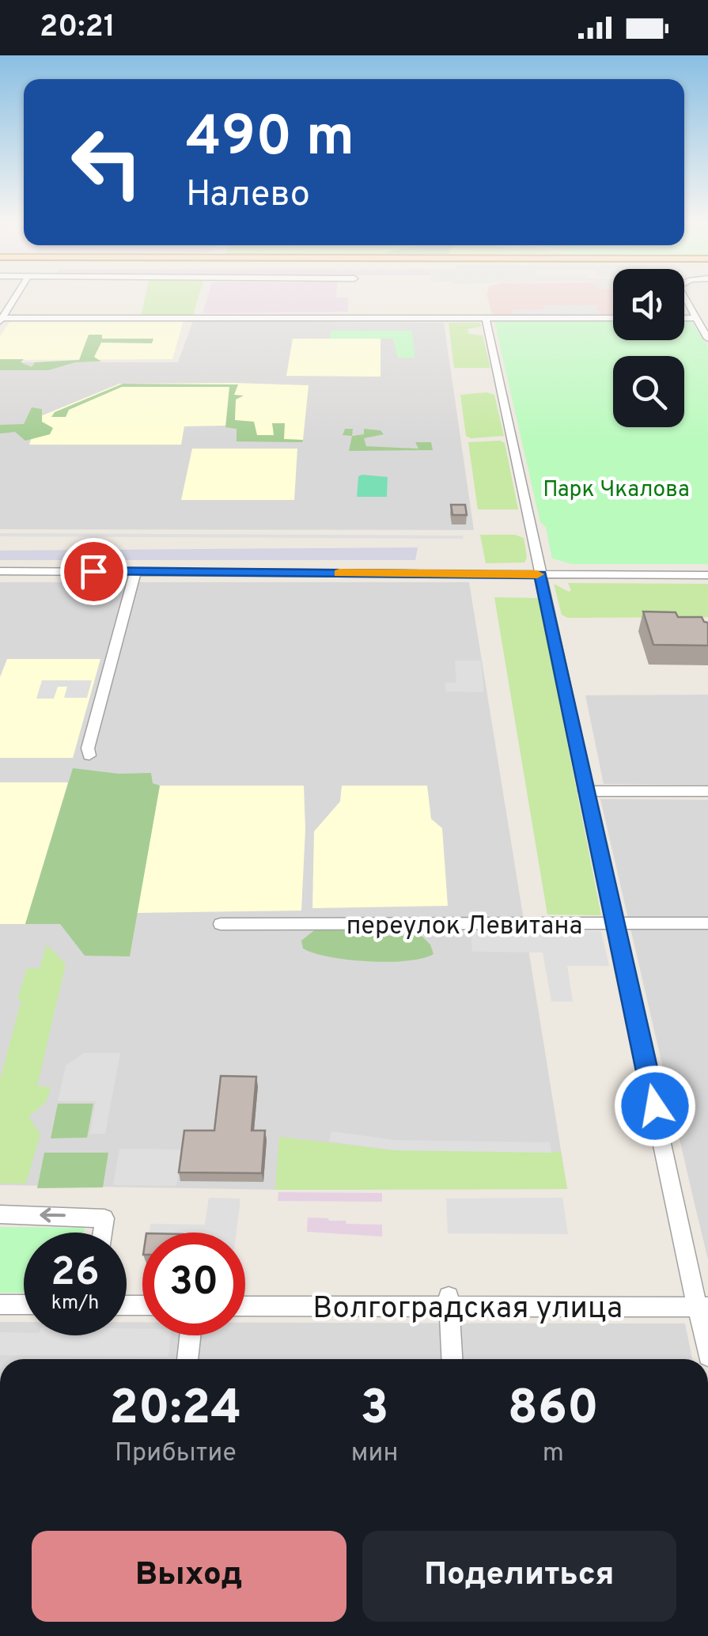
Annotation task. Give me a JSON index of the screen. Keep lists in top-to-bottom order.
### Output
{
  "streets": {
    "street": ["переулок Левитана", "Волгоградская улица"]
  },
  "parks": ["Парк Чкалова"],
  "page": {
    "status": "20:21",
    "turn": ["490 m", "Налево"],
    "speed": "26 km/h",
    "limit": "30",
    "eta": [
      "20:24",
      "Прибытие",
      "3",
      "мин",
      "860",
      "m"
    ],
    "buttons": ["Выход", "Поделиться"]
  }
}
